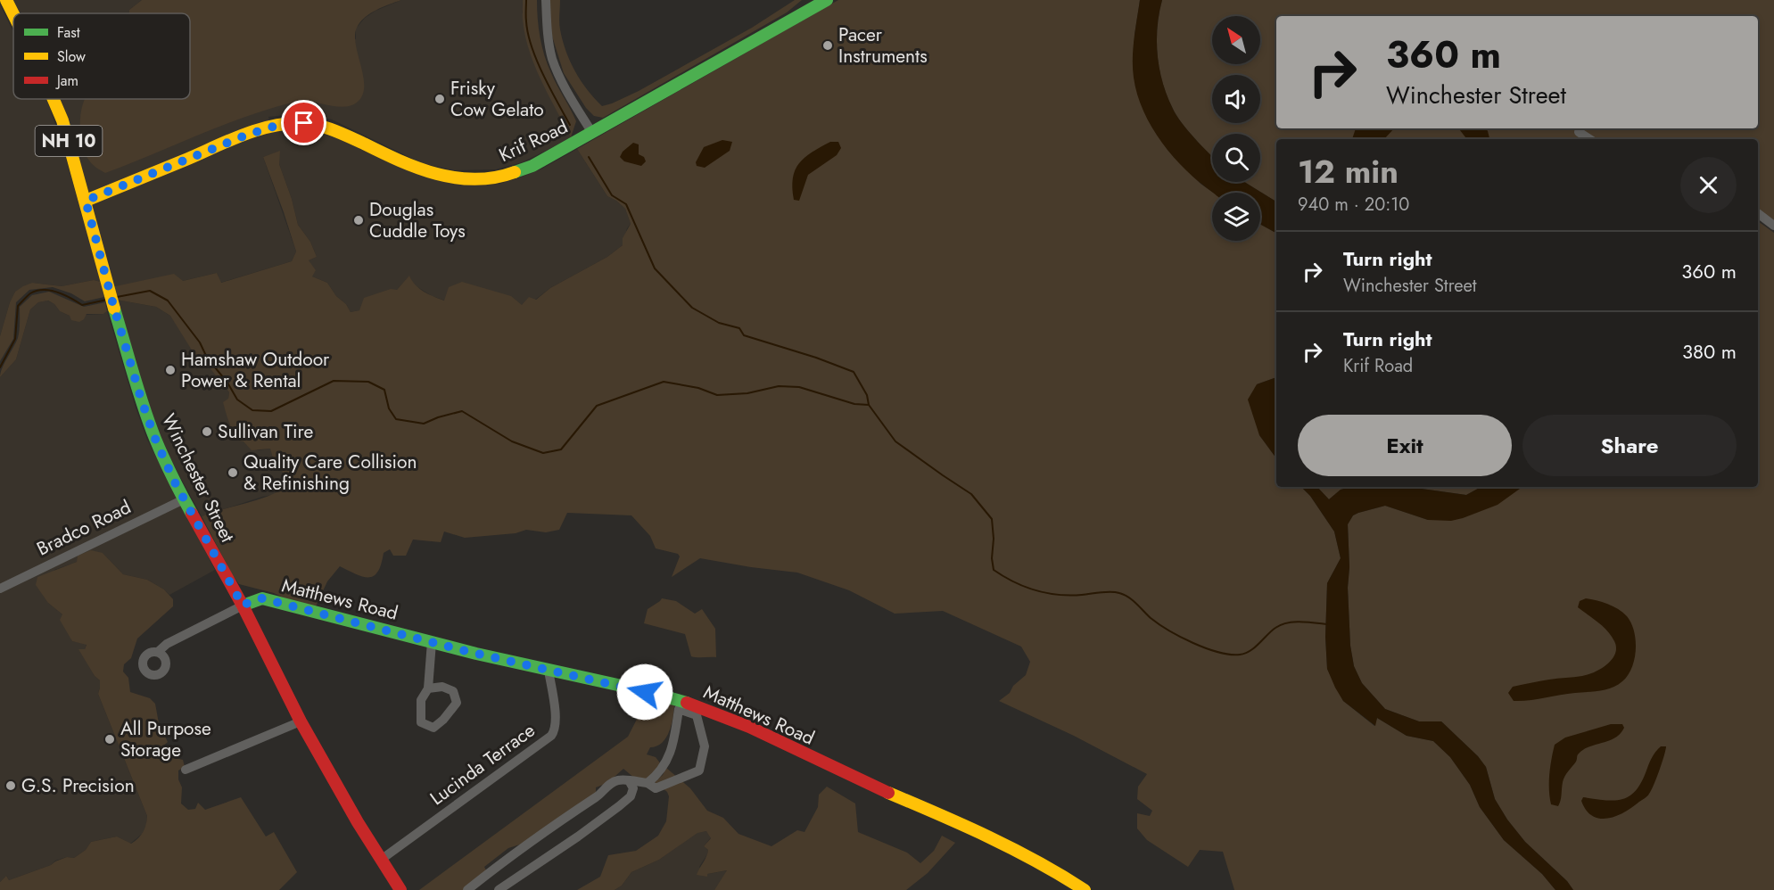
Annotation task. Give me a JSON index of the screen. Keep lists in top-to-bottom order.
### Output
{
  "streets": {
    "street": [
      "NH 10",
      "Krif Road",
      "Winchester Street",
      "Bradco Road",
      "Matthews Road",
      "Lucinda Terrace"
    ]
  },
  "crossings": [
    ["Krif Road", "Winchester Street"],
    ["Winchester Street", "Bradco Road"],
    ["Winchester Street", "Matthews Road"],
    ["Winchester Street", "Lucinda Terrace"],
    ["Matthews Road", "Lucinda Terrace"]
  ],
  "places": [
    "Pacer Instruments",
    "Frisky Cow Gelato",
    "Douglas Cuddle Toys",
    "Hamshaw Outdoor Power & Rental",
    "Sullivan Tire",
    "Quality Care Collision & Refinishing",
    "All Purpose Storage",
    "G.S. Precision"
  ],
  "legend": ["Fast", "Slow", "Jam"],
  "north": "top left",
  "page": {
    "turn": ["360 m", "Winchester Street"],
    "heading": ["12 min", "940 m · 20:10"],
    "list": [
      {
        "name": "Turn right",
        "note": "Winchester Street",
        "value": "360 m"
      },
      {
        "name": "Turn right",
        "note": "Krif Road",
        "value": "380 m"
      }
    ],
    "buttons": ["Exit", "Share"]
  }
}
